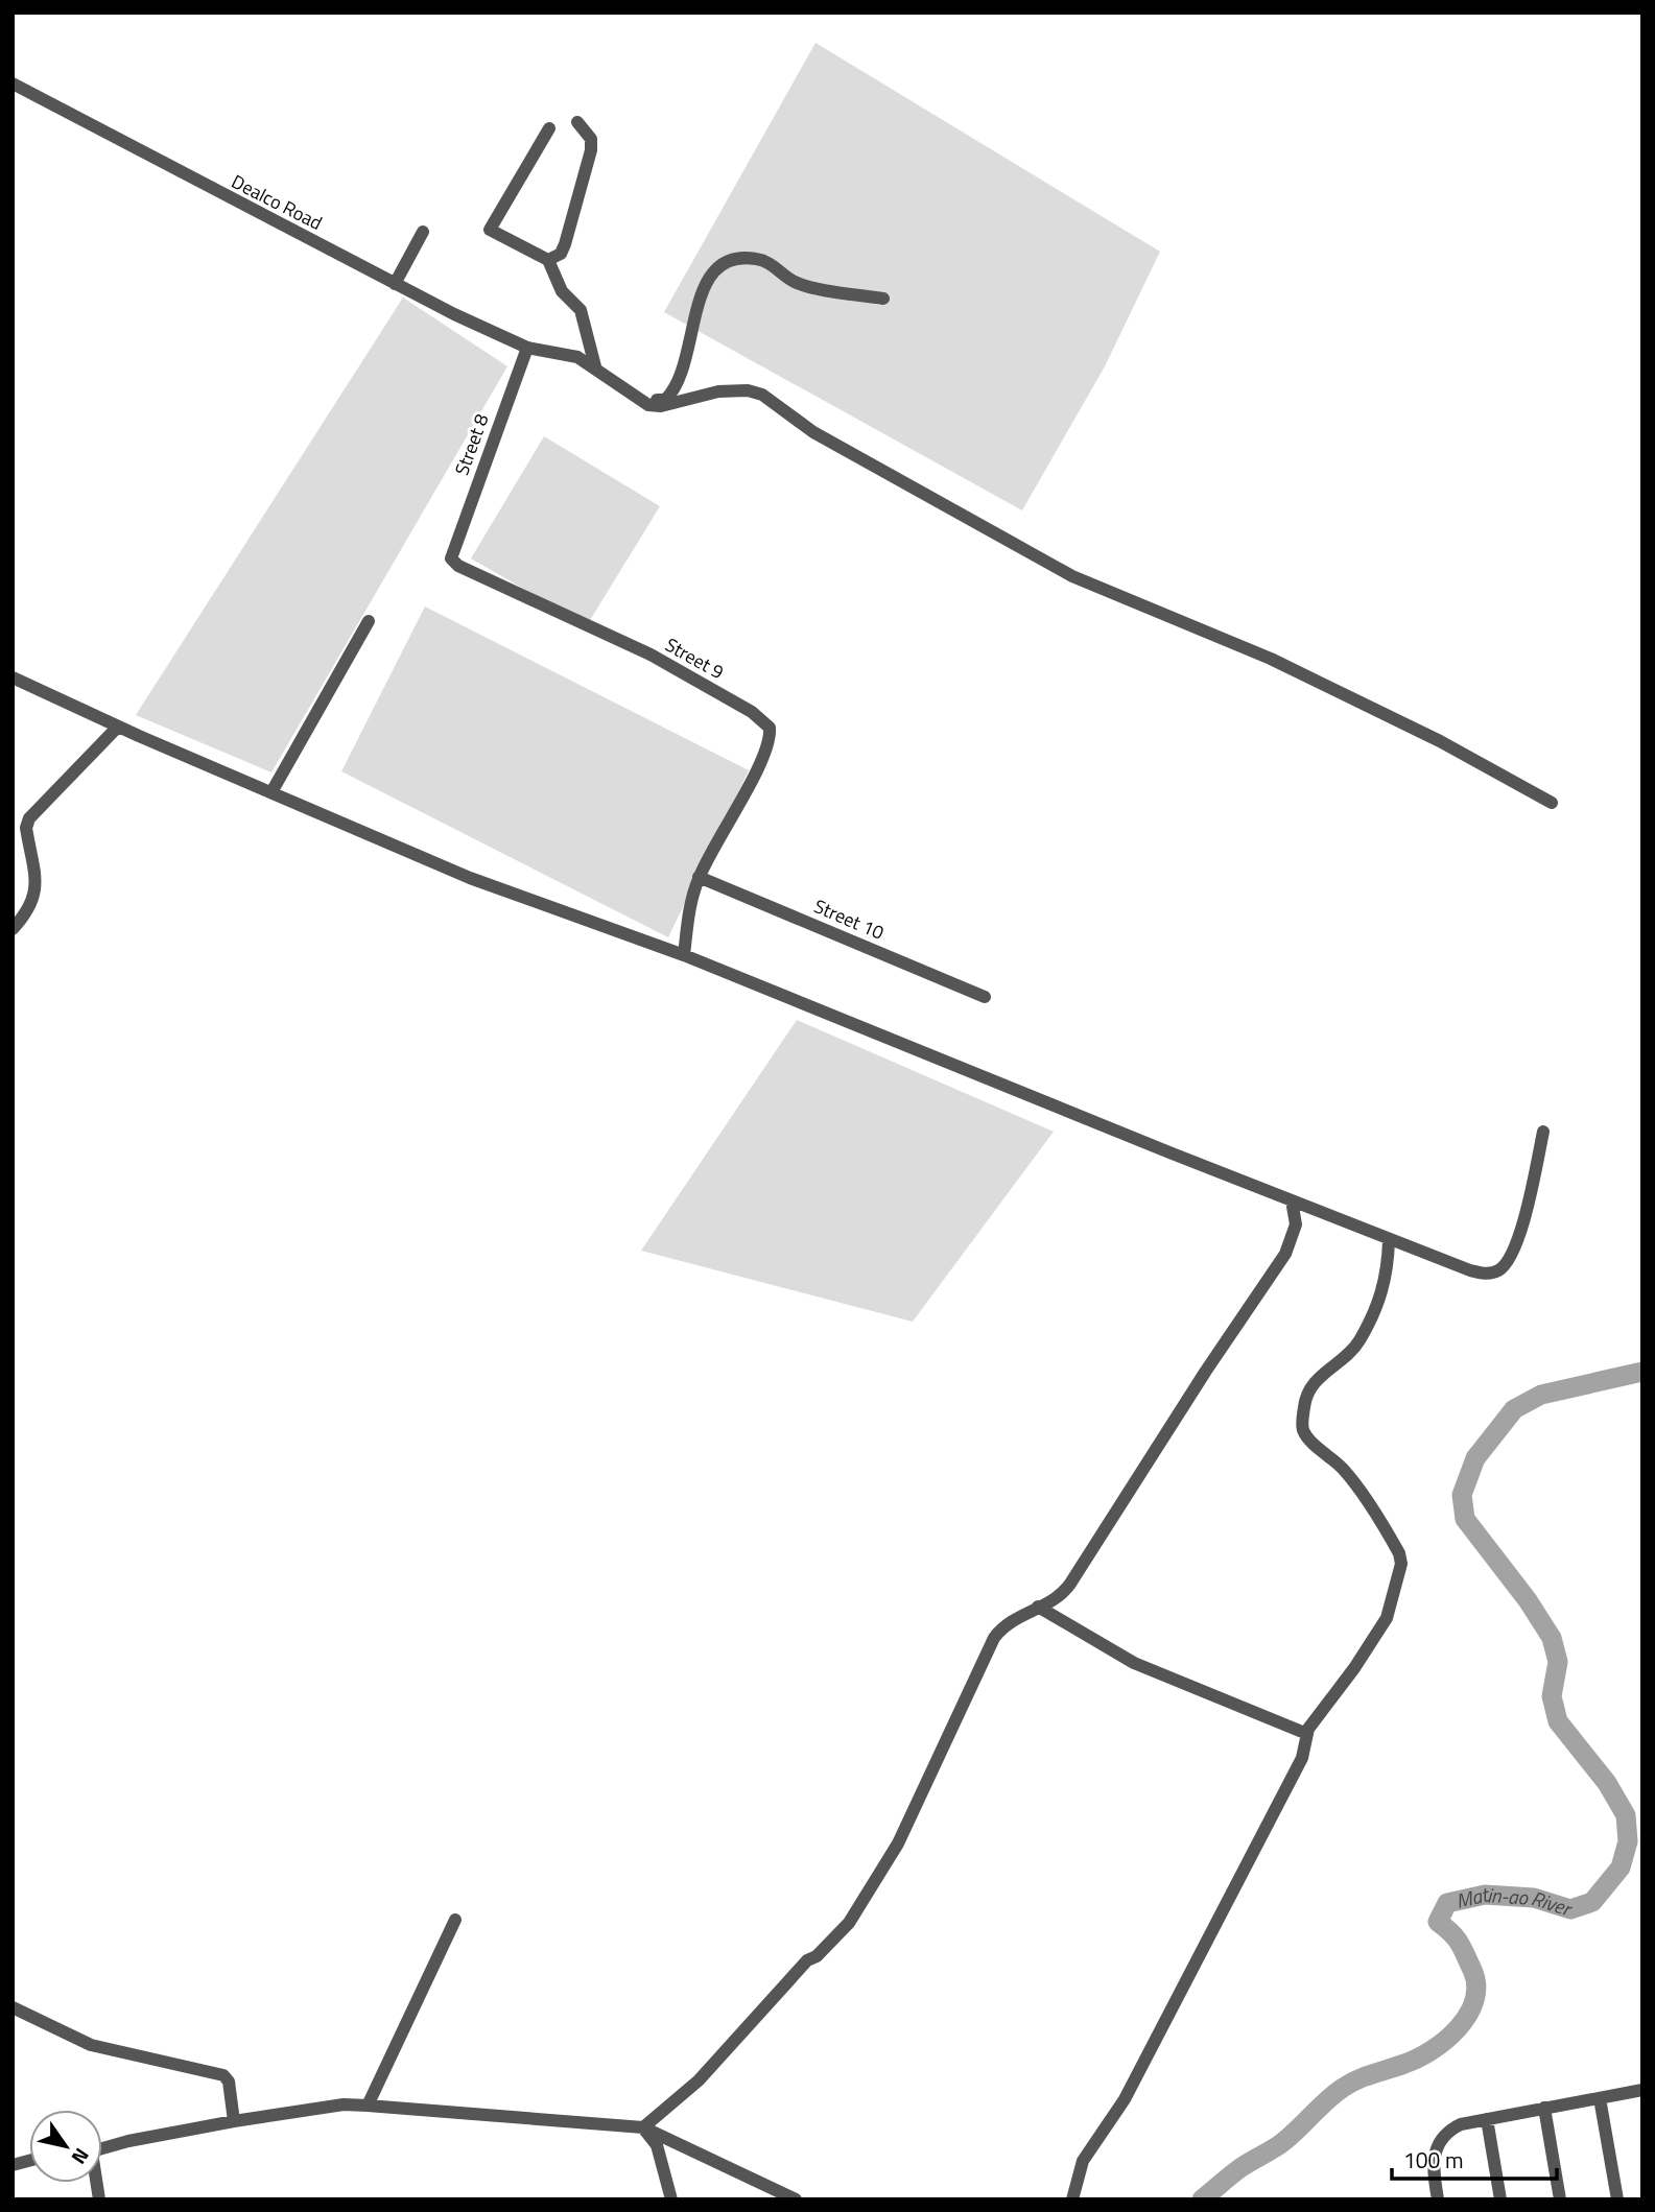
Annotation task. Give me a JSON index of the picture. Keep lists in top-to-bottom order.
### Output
{
  "streets": {
    "street": [
      "Dealco Road",
      "Street 8",
      "Street 9",
      "Street 10"
    ]
  },
  "crossings": [
    ["Dealco Road", "Street 8"],
    ["Street 8", "Street 9"],
    ["Street 9", "Street 10"]
  ],
  "water": ["Matin-ao River"],
  "scale_bar": "100 m",
  "north": "bottom right"
}
